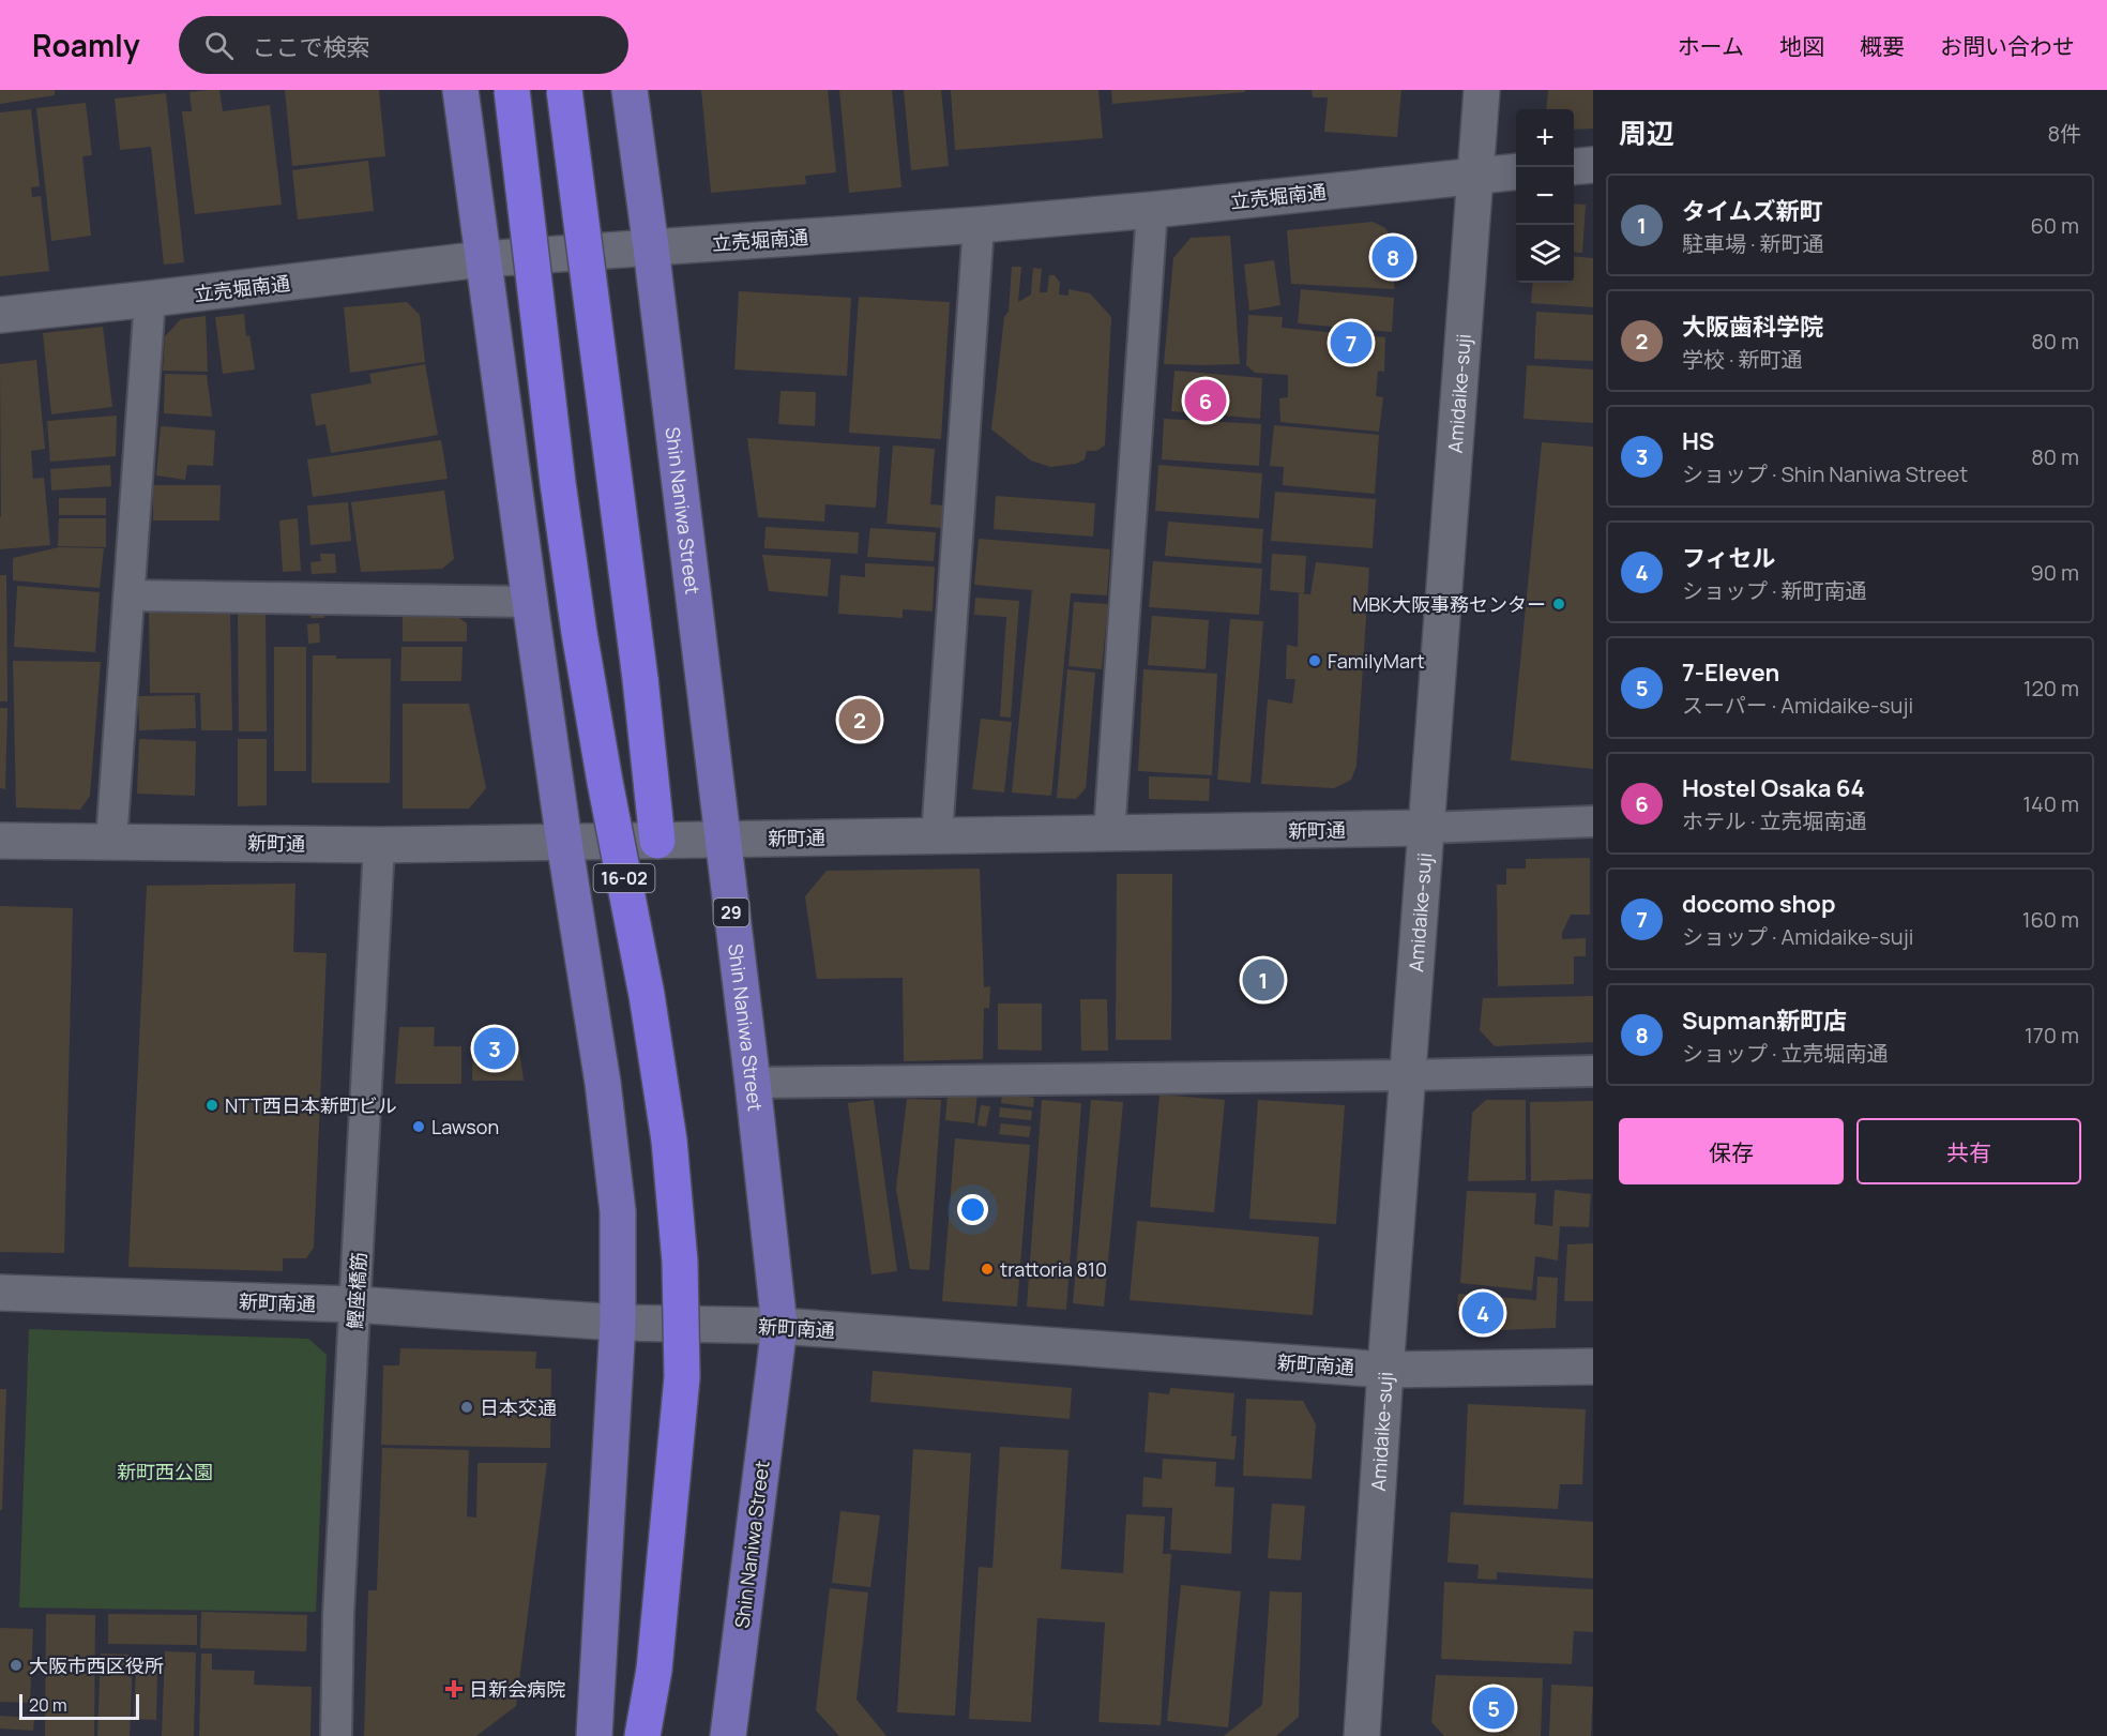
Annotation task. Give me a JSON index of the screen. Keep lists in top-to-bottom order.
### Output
{
  "streets": {
    "highway": ["16-02"],
    "main road": ["Shin Naniwa Street", "29"],
    "street": [
      "立売堀南通",
      "Amidaike-suji",
      "新町通",
      "鰹座橋筋",
      "新町南通"
    ]
  },
  "crossings": [
    ["立売堀南通", "Amidaike-suji"],
    ["立売堀南通", "Shin Naniwa Street"],
    ["Amidaike-suji", "新町通"],
    ["Amidaike-suji", "新町南通"],
    ["Shin Naniwa Street", "新町通"],
    ["Shin Naniwa Street", "新町南通"],
    ["新町通", "16-02"],
    ["新町通", "鰹座橋筋"],
    ["鰹座橋筋", "新町南通"]
  ],
  "parks": ["新町西公園"],
  "places": {
    "other": [
      "MBK大阪事務センター",
      "FamilyMart",
      "NTT西日本新町ビル",
      "Lawson",
      "trattoria 810",
      "日本交通",
      "大阪市西区役所"
    ],
    "health": ["日新会病院"]
  },
  "scale_bar": "20 m",
  "page": {
    "header": "Roamly",
    "search": "ここで検索",
    "nav": [
      "ホーム",
      "地図",
      "概要",
      "お問い合わせ"
    ],
    "heading": ["周辺", "8件"],
    "map_buttons": ["+", "−"],
    "list": [
      {
        "mark": "1",
        "name": "タイムズ新町",
        "note": "駐車場 · 新町通",
        "value": "60 m"
      },
      {
        "mark": "2",
        "name": "大阪歯科学院",
        "note": "学校 · 新町通",
        "value": "80 m"
      },
      {
        "mark": "3",
        "name": "HS",
        "note": "ショップ · Shin Naniwa Street",
        "value": "80 m"
      },
      {
        "mark": "4",
        "name": "フィセル",
        "note": "ショップ · 新町南通",
        "value": "90 m"
      },
      {
        "mark": "5",
        "name": "7-Eleven",
        "note": "スーパー · Amidaike-suji",
        "value": "120 m"
      },
      {
        "mark": "6",
        "name": "Hostel Osaka 64",
        "note": "ホテル · 立売堀南通",
        "value": "140 m"
      },
      {
        "mark": "7",
        "name": "docomo shop",
        "note": "ショップ · Amidaike-suji",
        "value": "160 m"
      },
      {
        "mark": "8",
        "name": "Supman新町店",
        "note": "ショップ · 立売堀南通",
        "value": "170 m"
      }
    ],
    "pins": [
      "8",
      "7",
      "6",
      "2",
      "1",
      "3",
      "4",
      "5"
    ],
    "buttons": ["保存", "共有"],
    "scale": "20 m"
  }
}
